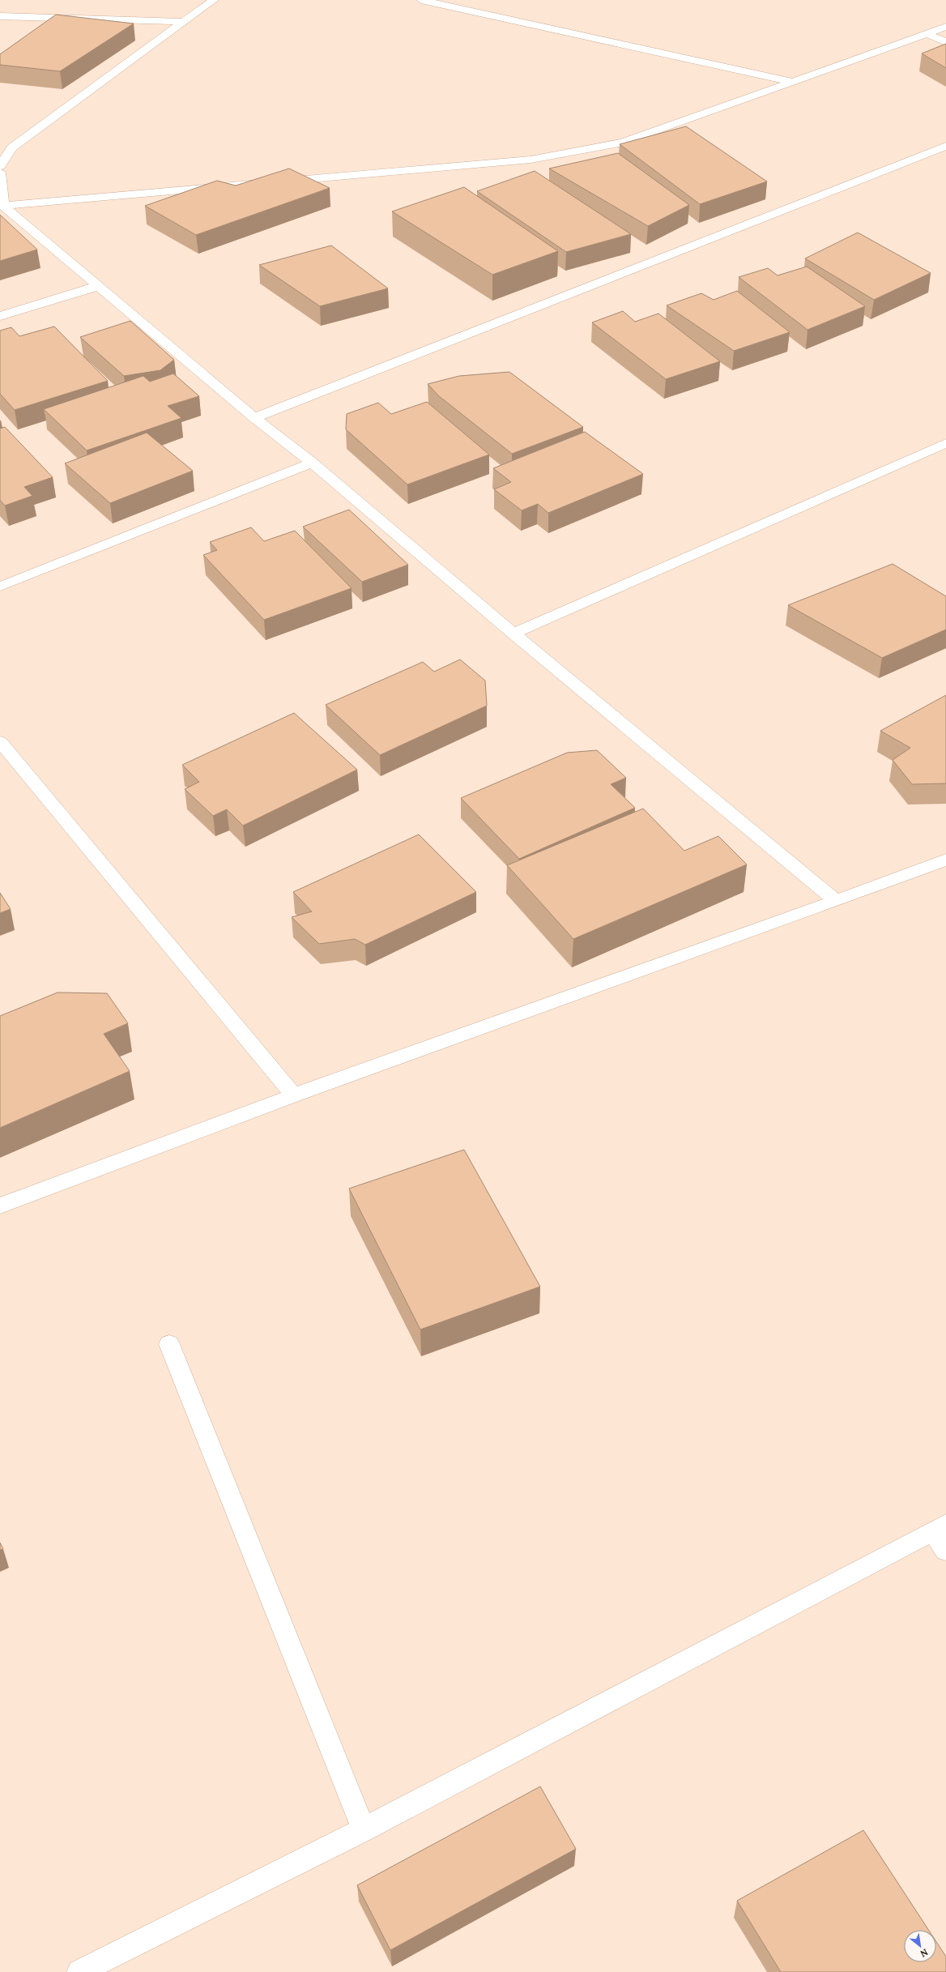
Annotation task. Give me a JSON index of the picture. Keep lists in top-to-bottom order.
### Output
{
  "north": "bottom right"
}
